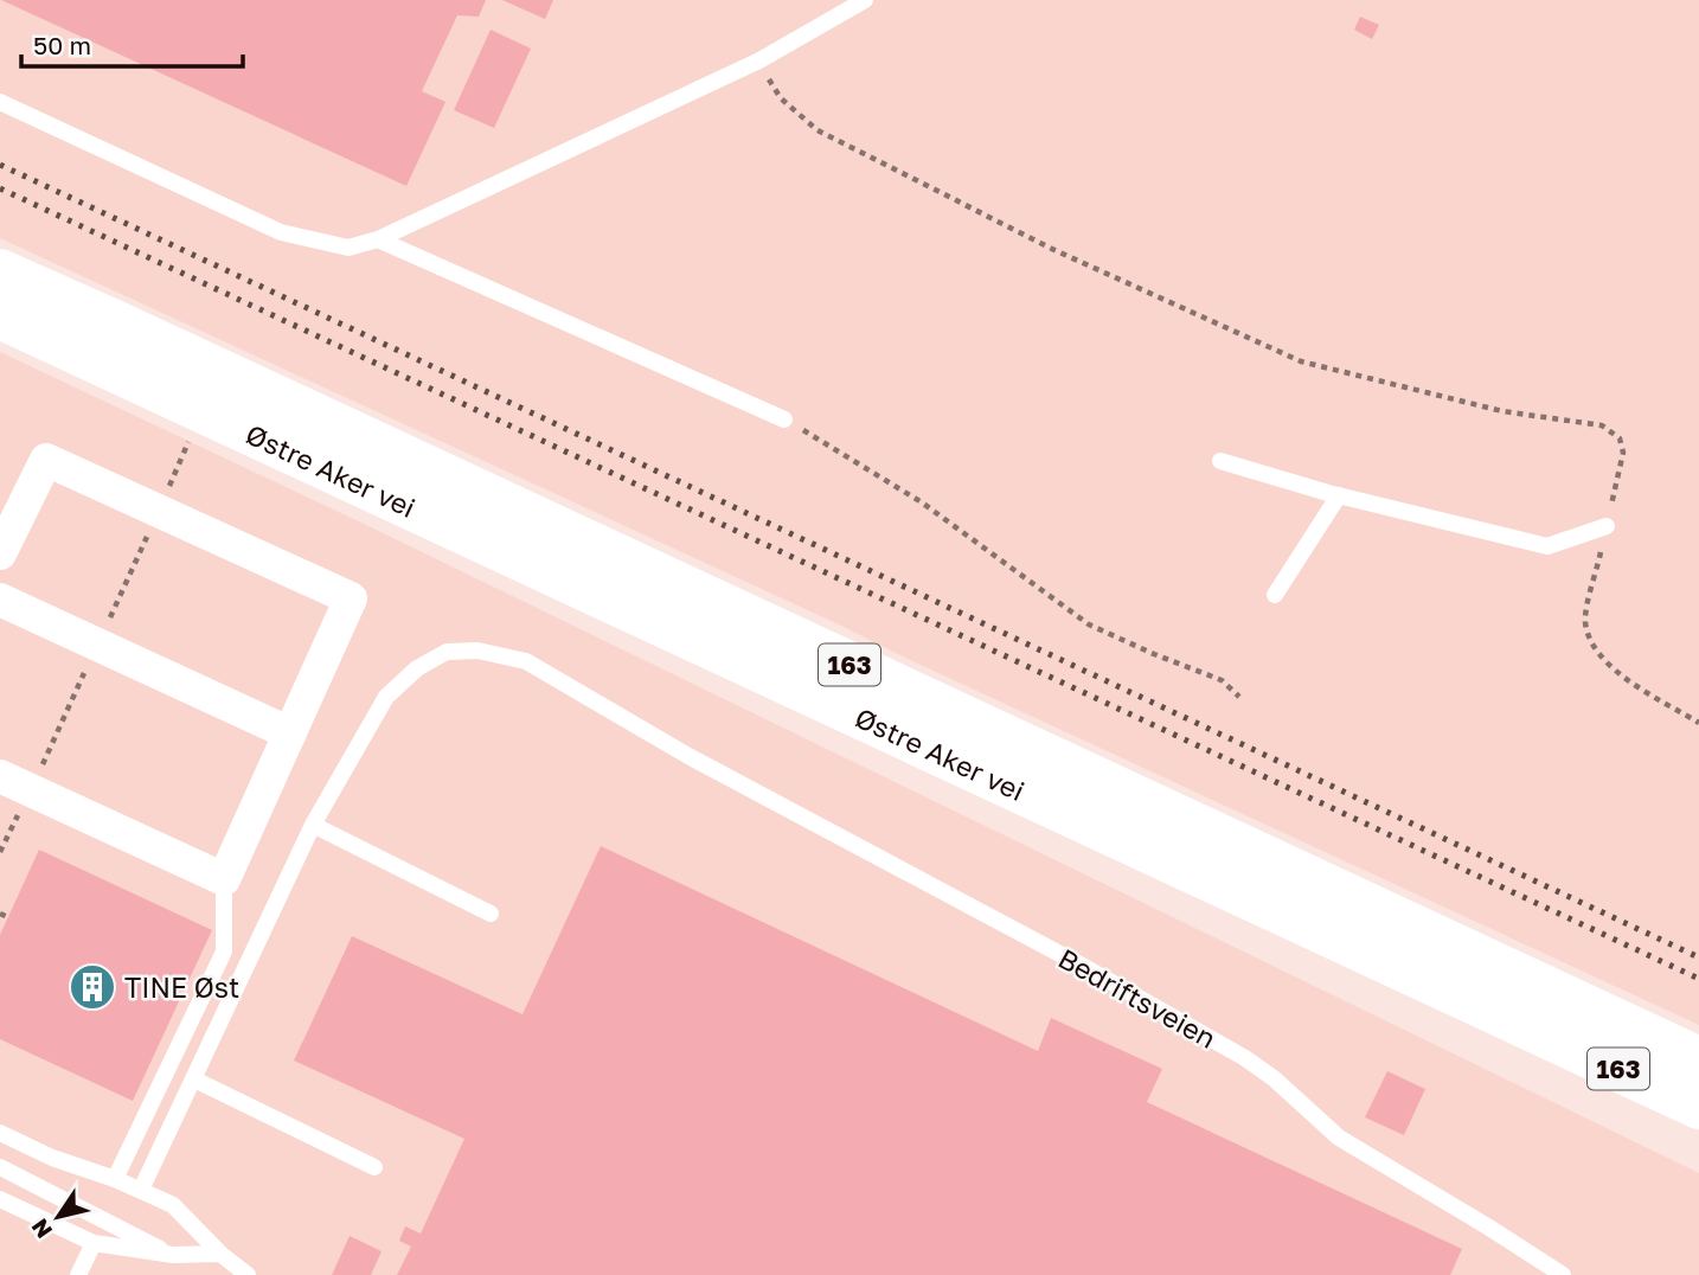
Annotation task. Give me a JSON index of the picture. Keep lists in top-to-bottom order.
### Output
{
  "streets": {
    "highway": ["Østre Aker vei", "163"],
    "lane": ["Bedriftsveien"]
  },
  "places": {
    "building": ["TINE Øst"]
  },
  "scale_bar": "50 m",
  "north": "bottom left"
}
